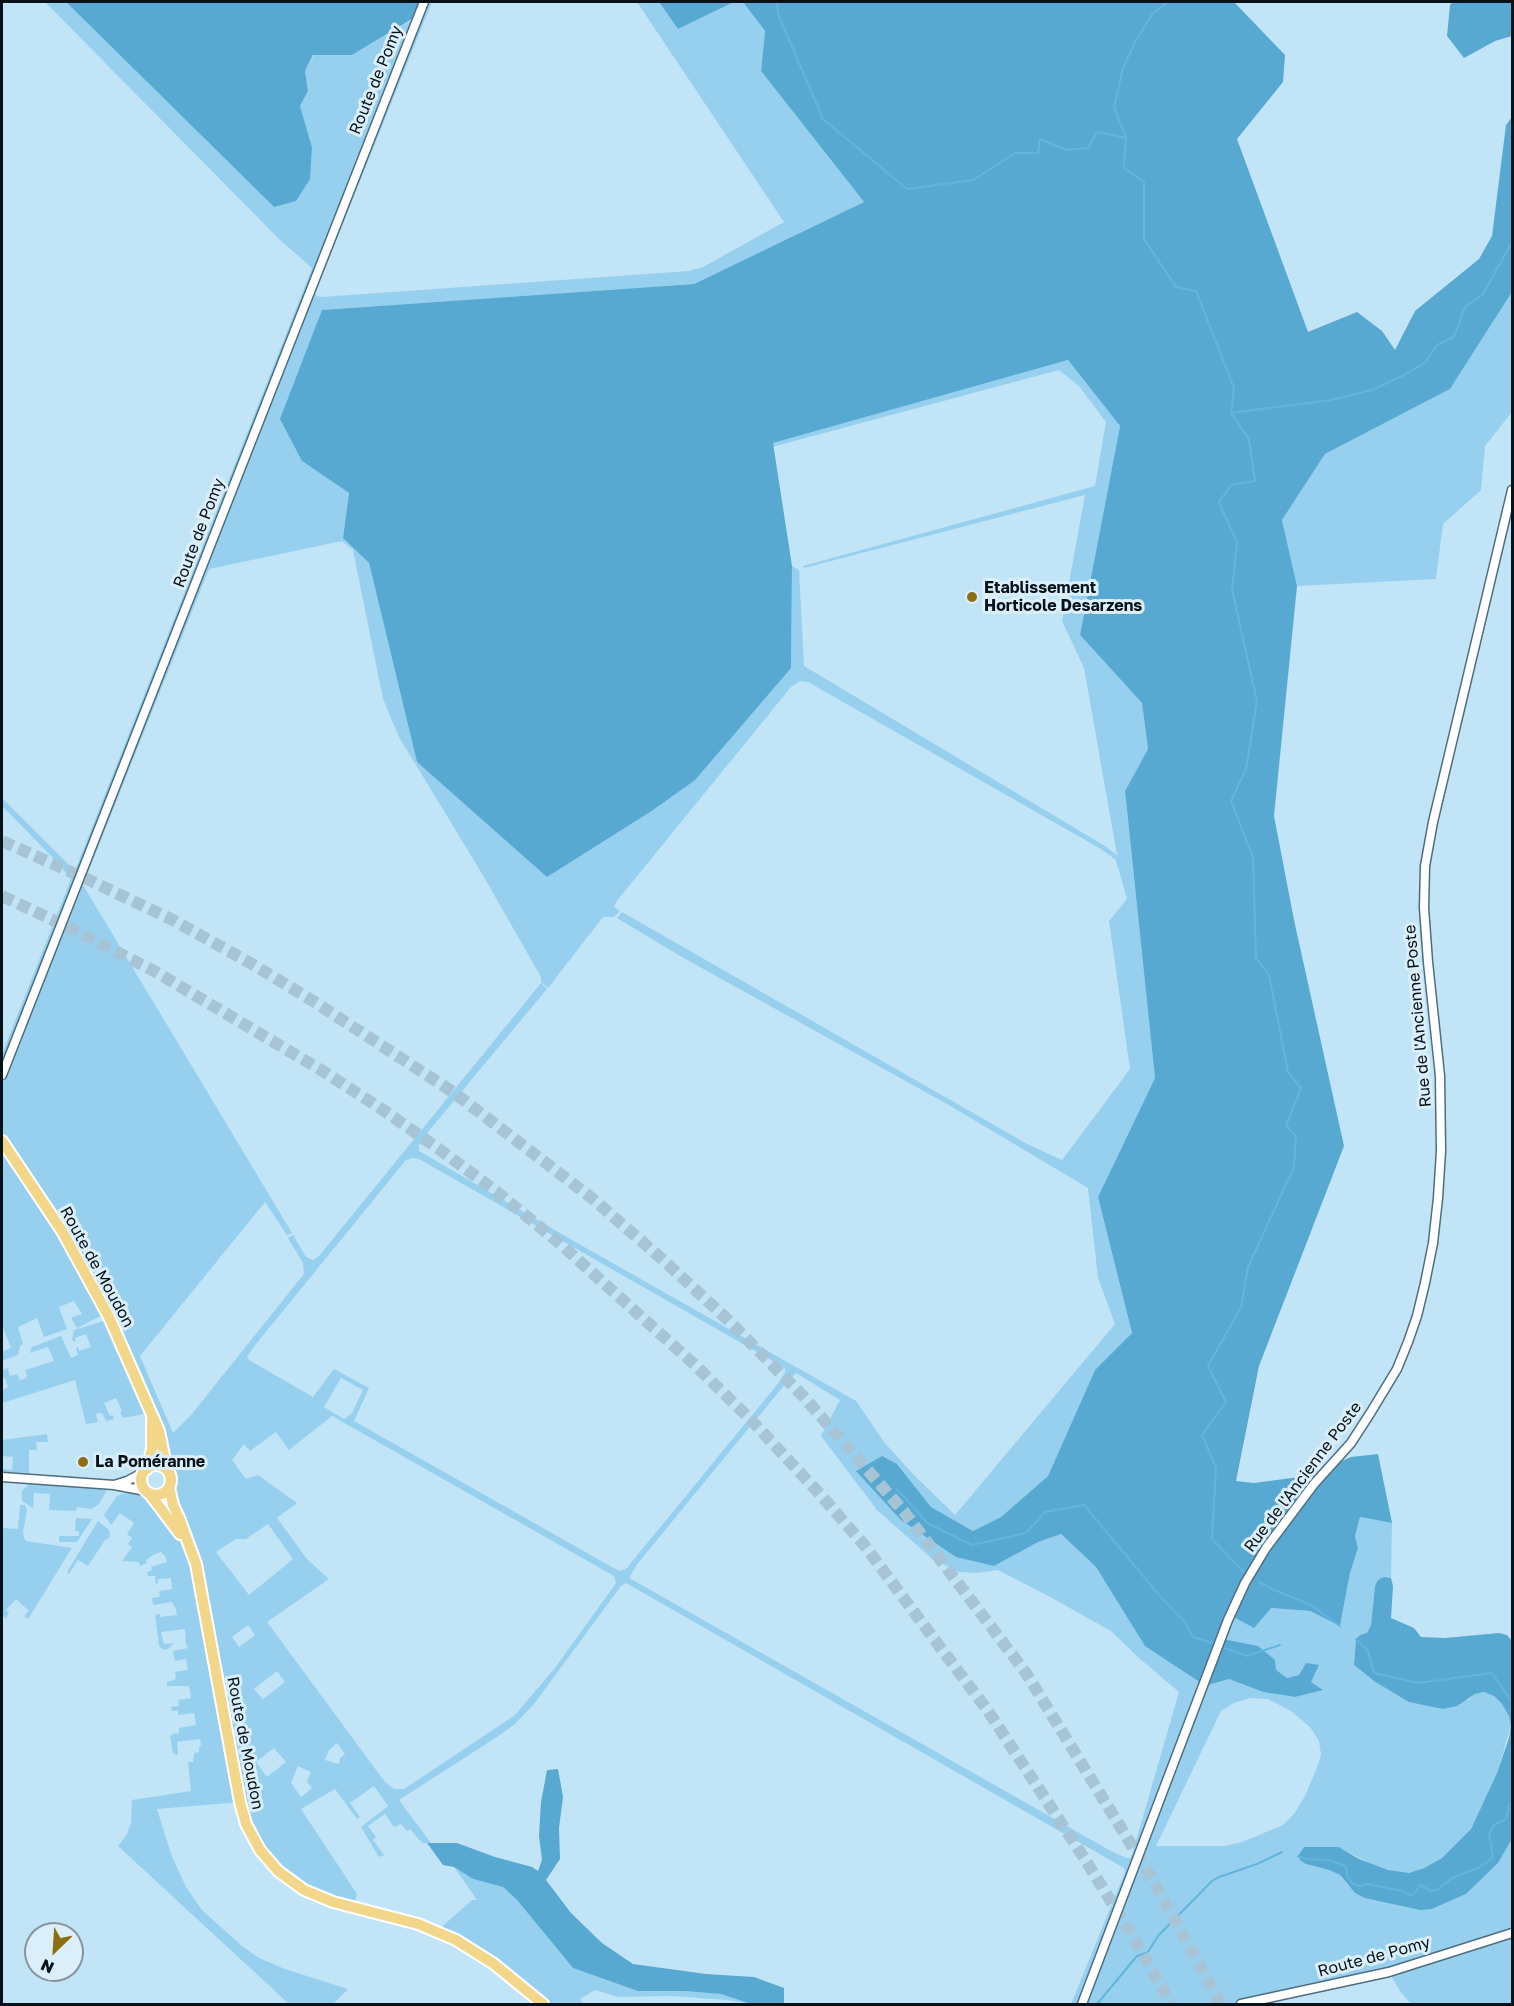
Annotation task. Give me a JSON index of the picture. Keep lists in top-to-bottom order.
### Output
{
  "streets": {
    "main road": ["Route de Moudon"],
    "street": ["Route de Pomy", "Rue de l'Ancienne Poste"]
  },
  "places": ["Etablissement Horticole Desarzens", "La Poméranne"],
  "north": "bottom left"
}
